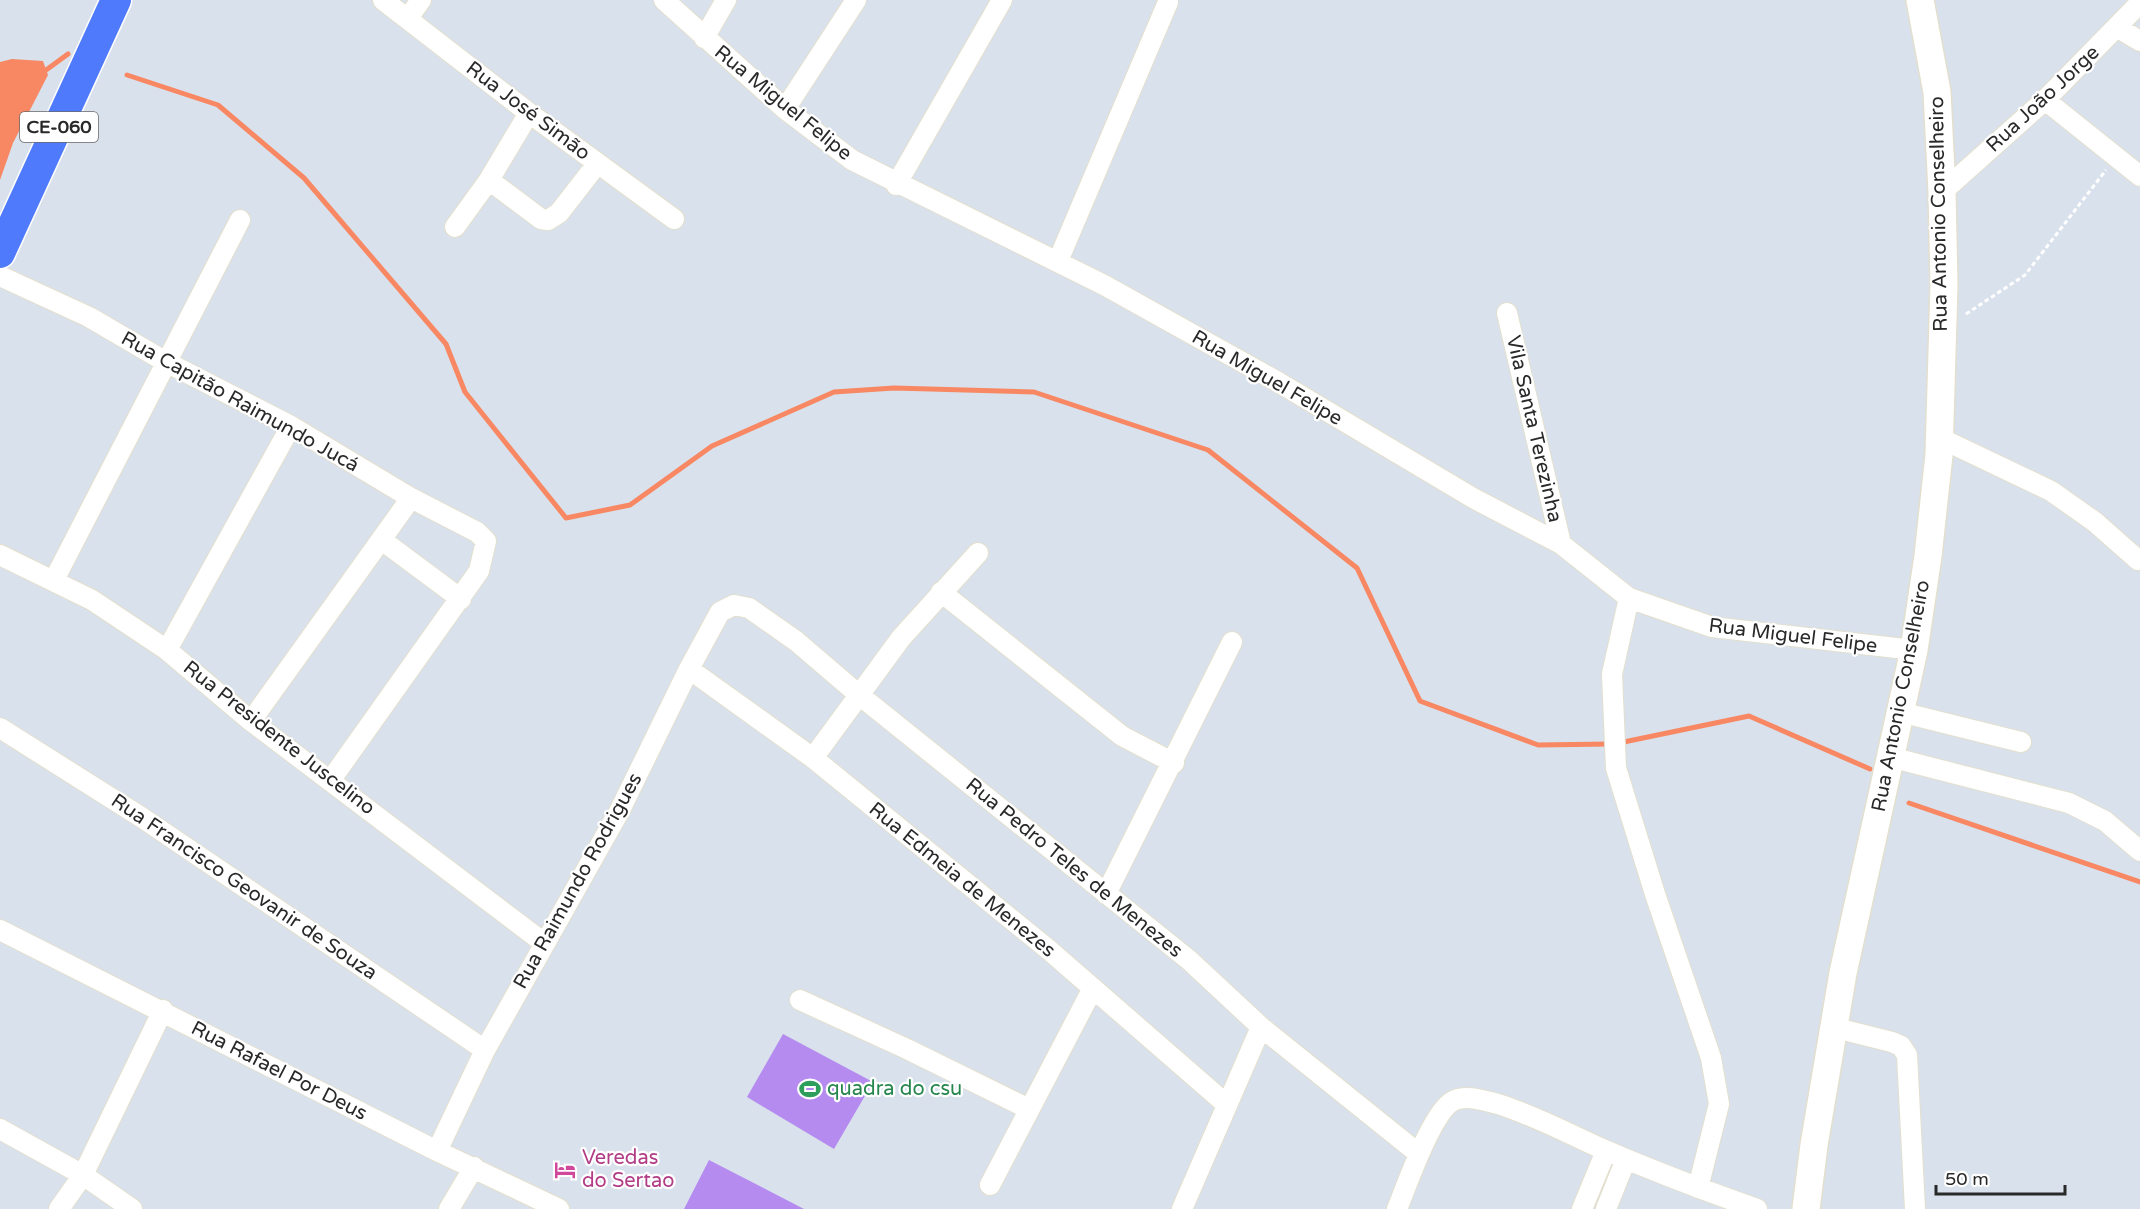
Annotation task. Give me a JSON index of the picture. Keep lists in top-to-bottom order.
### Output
{
  "streets": {
    "main road": ["CE-060"],
    "street": [
      "Rua João Jorge",
      "Rua Miguel Felipe",
      "Rua José Simão",
      "Rua Antonio Conselheiro",
      "Rua Capitão Raimundo Jucá",
      "Vila Santa Terezinha",
      "Rua Presidente Juscelino",
      "Rua Pedro Teles de Menezes",
      "Rua Edmeia de Menezes",
      "Rua Raimundo Rodrigues",
      "Rua Francisco Geovanir de Souza",
      "Rua Rafael Por Deus"
    ]
  },
  "crossings": [
    ["Rua João Jorge", "Rua Antonio Conselheiro"],
    ["Rua Miguel Felipe", "Rua Antonio Conselheiro"],
    ["Rua Miguel Felipe", "Vila Santa Terezinha"],
    ["Rua Presidente Juscelino", "Rua Raimundo Rodrigues"],
    ["Rua Pedro Teles de Menezes", "Rua Raimundo Rodrigues"],
    ["Rua Edmeia de Menezes", "Rua Raimundo Rodrigues"],
    ["Rua Raimundo Rodrigues", "Rua Francisco Geovanir de Souza"],
    ["Rua Raimundo Rodrigues", "Rua Rafael Por Deus"]
  ],
  "places": {
    "sports": ["quadra do csu"],
    "hotel": ["Veredas do Sertao"]
  },
  "scale_bar": "50 m"
}
